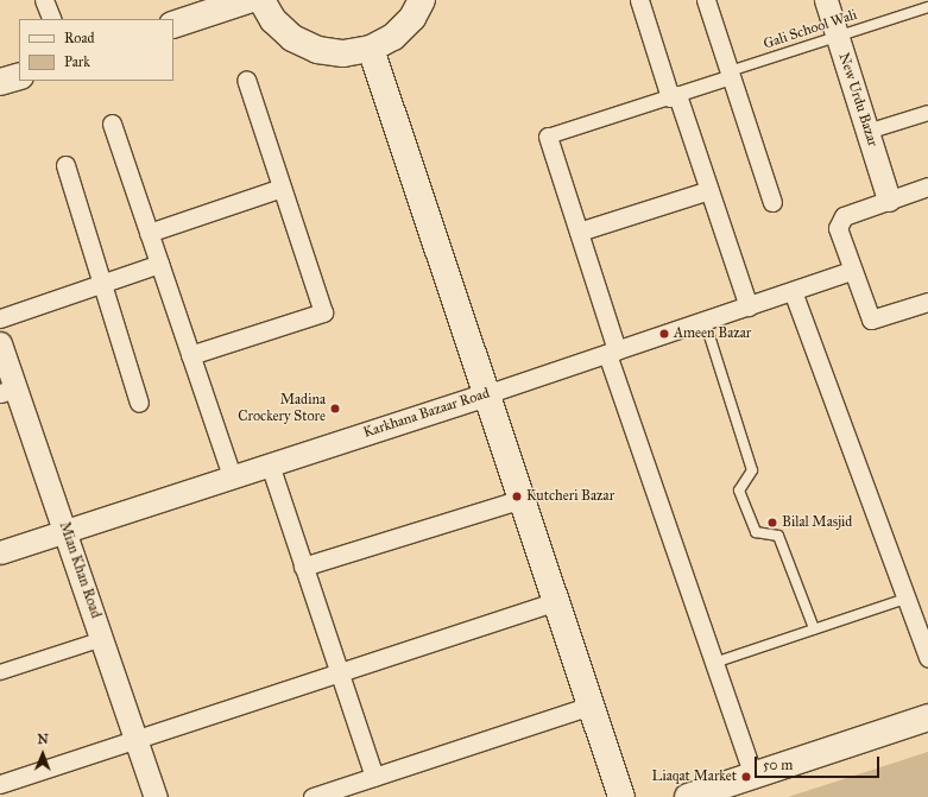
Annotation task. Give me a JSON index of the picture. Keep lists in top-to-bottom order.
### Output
{
  "streets": {
    "street": ["New Urdu Bazar", "Karkhana Bazaar Road", "Mian Khan Road"],
    "lane": ["Gali School Wali"]
  },
  "crossings": [
    ["Gali School Wali", "New Urdu Bazar"],
    ["Karkhana Bazaar Road", "Mian Khan Road"]
  ],
  "places": [
    "Ameen Bazar",
    "Madina Crockery Store",
    "Kutcheri Bazar",
    "Bilal Masjid",
    "Liaqat Market"
  ],
  "legend": ["Road", "Park"],
  "scale_bar": "50 m",
  "north": "top"
}
